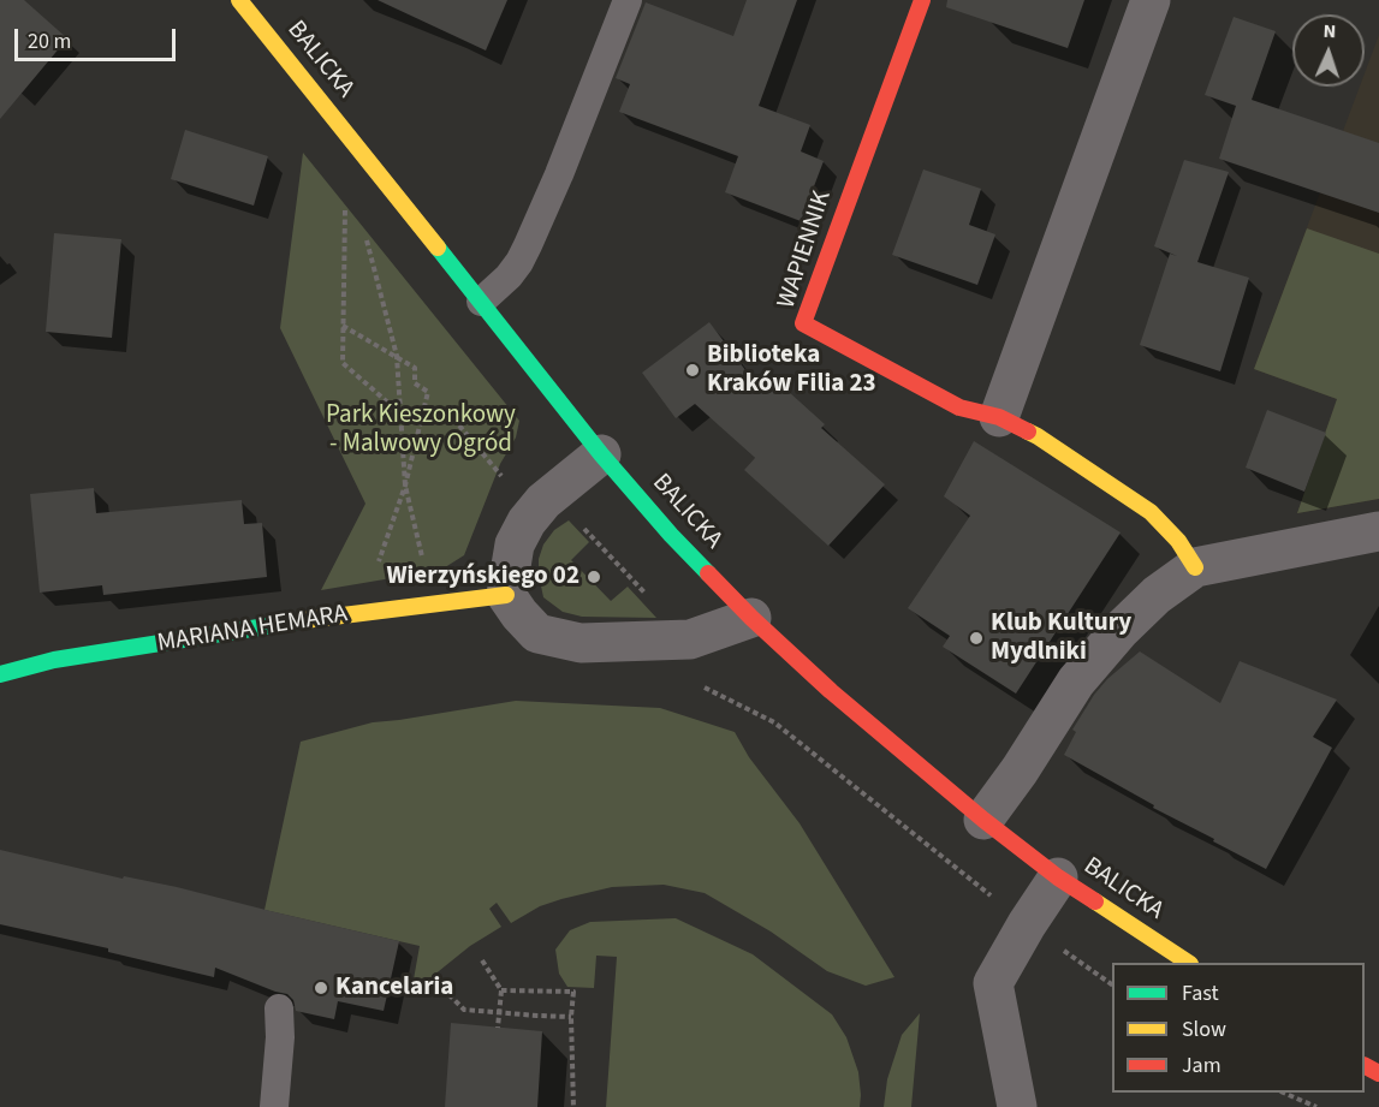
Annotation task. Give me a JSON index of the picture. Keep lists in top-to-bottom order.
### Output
{
  "streets": {
    "street": ["BALICKA", "WAPIENNIK", "MARIANA HEMARA"]
  },
  "parks": ["Park Kieszonkowy - Malwowy Ogród"],
  "places": [
    "Biblioteka Kraków Filia 23",
    "Wierzyńskiego 02",
    "Klub Kultury Mydlniki",
    "Kancelaria"
  ],
  "legend": ["Fast", "Slow", "Jam"],
  "scale_bar": "20 m",
  "north": "top"
}
